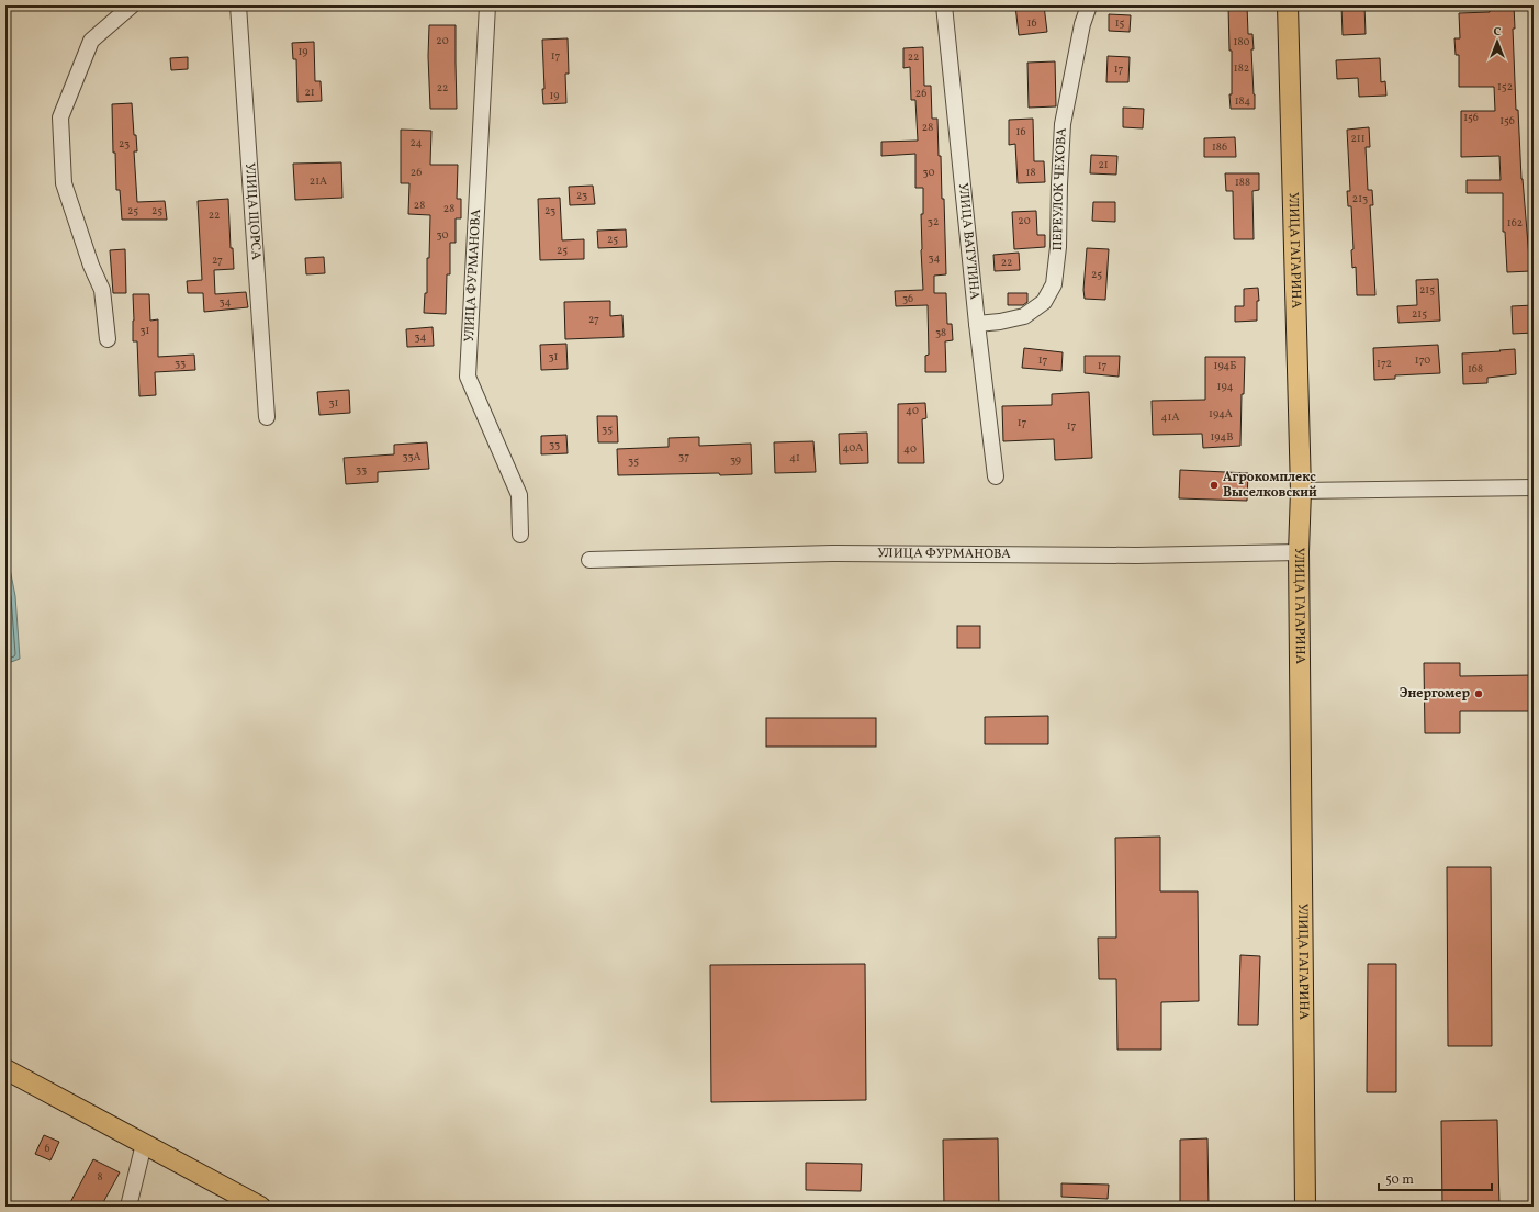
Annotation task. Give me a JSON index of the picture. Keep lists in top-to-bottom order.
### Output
{
  "streets": {
    "main road": ["УЛИЦА ГАГАРИНА"],
    "street": [
      "ПЕРЕУЛОК ЧЕХОВА",
      "УЛИЦА ЩОРСА",
      "УЛИЦА ВАТУТИНА",
      "УЛИЦА ФУРМАНОВА"
    ]
  },
  "crossings": [
    ["ПЕРЕУЛОК ЧЕХОВА", "УЛИЦА ВАТУТИНА"],
    ["УЛИЦА ГАГАРИНА", "УЛИЦА ФУРМАНОВА"]
  ],
  "places": ["Агрокомплекс Выселковский", "Энергомер"],
  "house_numbers": [
    "16",
    "15",
    "20",
    "180",
    "19",
    "17",
    "22",
    "182",
    "17",
    "152",
    "22",
    "21",
    "26",
    "19",
    "184",
    "156",
    "156",
    "28",
    "16",
    "211",
    "24",
    "23",
    "186",
    "21",
    "26",
    "30",
    "18",
    "21А",
    "188",
    "23",
    "213",
    "28",
    "28",
    "25",
    "25",
    "23",
    "22",
    "20",
    "32",
    "162",
    "30",
    "25",
    "25",
    "34",
    "27",
    "22",
    "25",
    "215",
    "36",
    "34",
    "215",
    "27",
    "31",
    "38",
    "34",
    "31",
    "17",
    "170",
    "33",
    "172",
    "17",
    "194Б",
    "168",
    "194",
    "31",
    "40",
    "194А",
    "41А",
    "17",
    "17",
    "35",
    "194В",
    "33",
    "40А",
    "40",
    "33А",
    "37",
    "41",
    "39",
    "35",
    "33",
    "6",
    "8"
  ],
  "scale_bar": "50 m",
  "north": "top"
}
